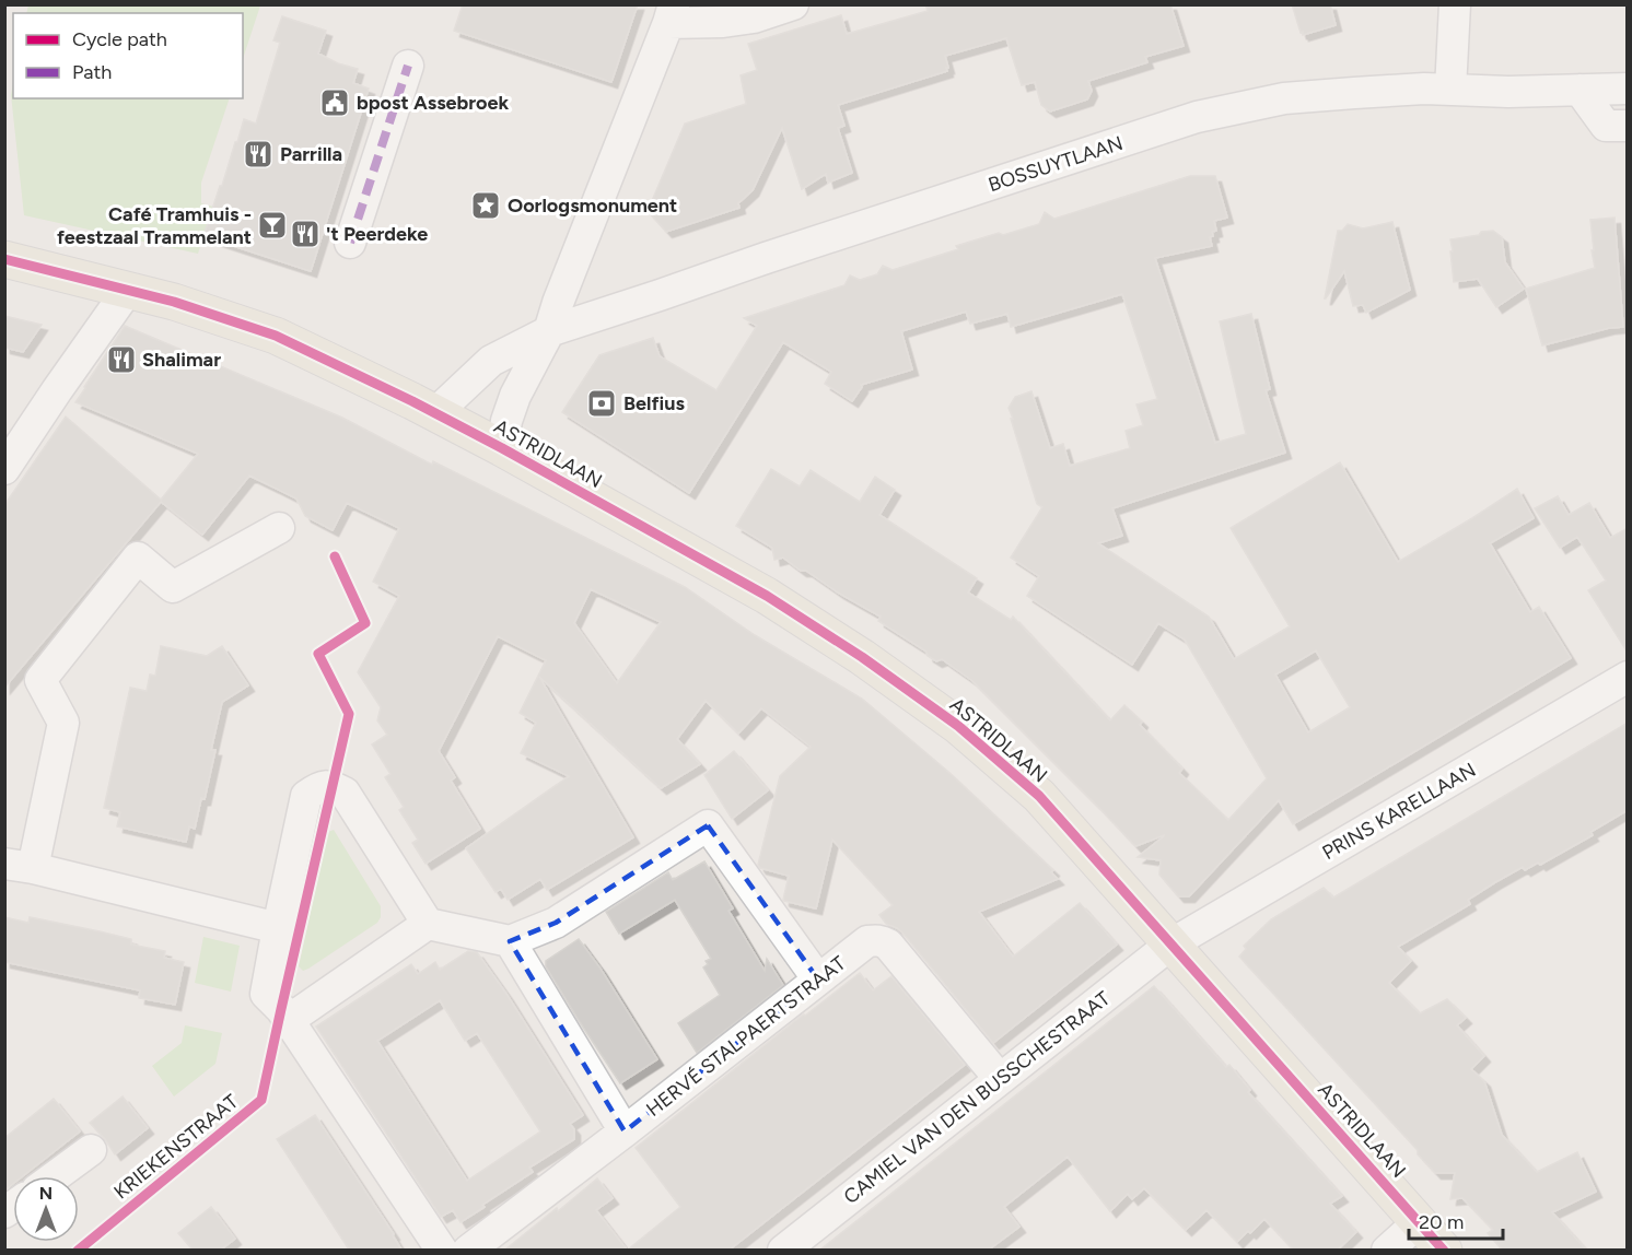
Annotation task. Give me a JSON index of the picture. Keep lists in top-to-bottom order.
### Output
{
  "streets": {
    "main road": ["ASTRIDLAAN"],
    "street": [
      "BOSSUYTLAAN",
      "PRINS KARELLAAN",
      "HERVÉ STALPAERTSTRAAT",
      "CAMIEL VAN DEN BUSSCHESTRAAT"
    ],
    "cycle path": ["KRIEKENSTRAAT"]
  },
  "crossings": [
    ["BOSSUYTLAAN", "ASTRIDLAAN"],
    ["ASTRIDLAAN", "PRINS KARELLAAN"],
    ["ASTRIDLAAN", "CAMIEL VAN DEN BUSSCHESTRAAT"],
    ["PRINS KARELLAAN", "CAMIEL VAN DEN BUSSCHESTRAAT"],
    ["HERVÉ STALPAERTSTRAAT", "CAMIEL VAN DEN BUSSCHESTRAAT"]
  ],
  "places": {
    "public building": ["bpost Assebroek"],
    "restaurant": ["Parrilla", "'t Peerdeke", "Shalimar"],
    "place": ["Oorlogsmonument"],
    "bar": ["Café Tramhuis - feestzaal Trammelant"],
    "bank": ["Belfius"]
  },
  "legend": ["Cycle path", "Path"],
  "scale_bar": "20 m",
  "north": "top"
}
